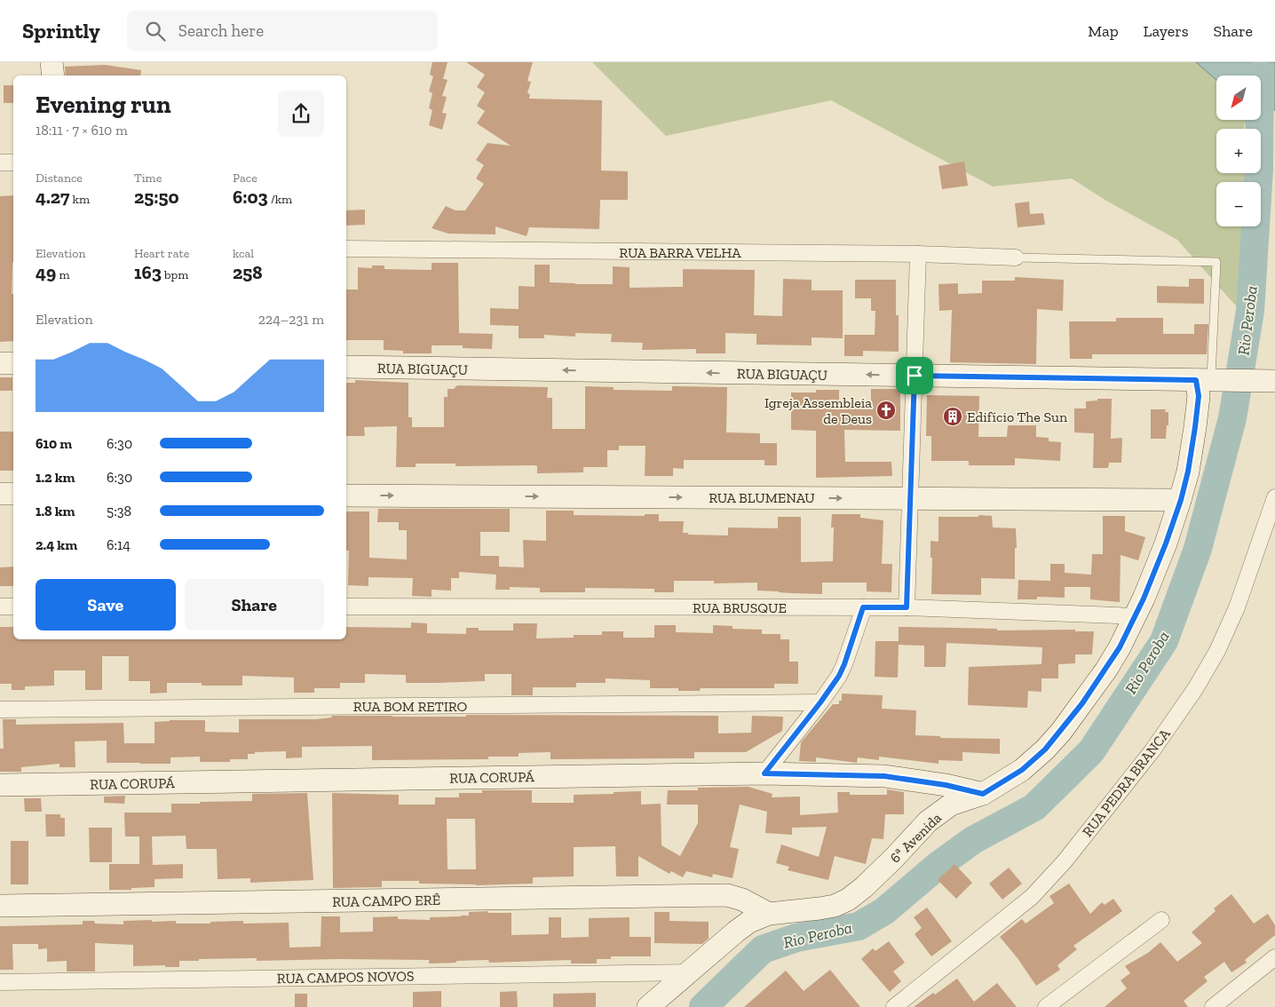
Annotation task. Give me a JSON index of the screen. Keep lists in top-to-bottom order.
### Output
{
  "streets": {
    "street": [
      "RUA BARRA VELHA",
      "RUA BIGUAÇU",
      "RUA BLUMENAU",
      "RUA BRUSQUE",
      "RUA BOM RETIRO",
      "RUA CORUPÁ",
      "RUA PEDRA BRANCA",
      "6ª Avenida",
      "RUA CAMPO ERÊ",
      "RUA CAMPOS NOVOS"
    ]
  },
  "crossings": [
    ["RUA BIGUAÇU", "6ª Avenida"],
    ["RUA BLUMENAU", "6ª Avenida"],
    ["RUA BRUSQUE", "6ª Avenida"],
    ["RUA CORUPÁ", "6ª Avenida"],
    ["6ª Avenida", "RUA CAMPO ERÊ"],
    ["6ª Avenida", "RUA CAMPOS NOVOS"]
  ],
  "one_way": ["RUA BIGUAÇU", "RUA BLUMENAU"],
  "water": ["Rio Peroba"],
  "places": {
    "church": ["Igreja Assembleia de Deus"],
    "building": ["Edifício The Sun"]
  },
  "north": "bottom left",
  "page": {
    "header": "Sprintly",
    "search": "Search here",
    "nav": ["Map", "Layers", "Share"],
    "map_buttons": ["+", "−"],
    "heading": ["Evening run", "18:11 · 7 × 610 m"],
    "stats": [
      ["Distance", "4.27 km"],
      ["Time", "25:50"],
      ["Pace", "6:03 /km"],
      ["Elevation", "49 m"],
      ["Heart rate", "163 bpm"],
      ["kcal", "258"]
    ],
    "chart": ["Elevation", "224–231 m"],
    "list": [
      {
        "name": "610 m",
        "note": "6:30"
      },
      {
        "name": "1.2 km",
        "note": "6:30"
      },
      {
        "name": "1.8 km",
        "note": "5:38"
      },
      {
        "name": "2.4 km",
        "note": "6:14"
      }
    ],
    "buttons": ["Save", "Share"]
  }
}
